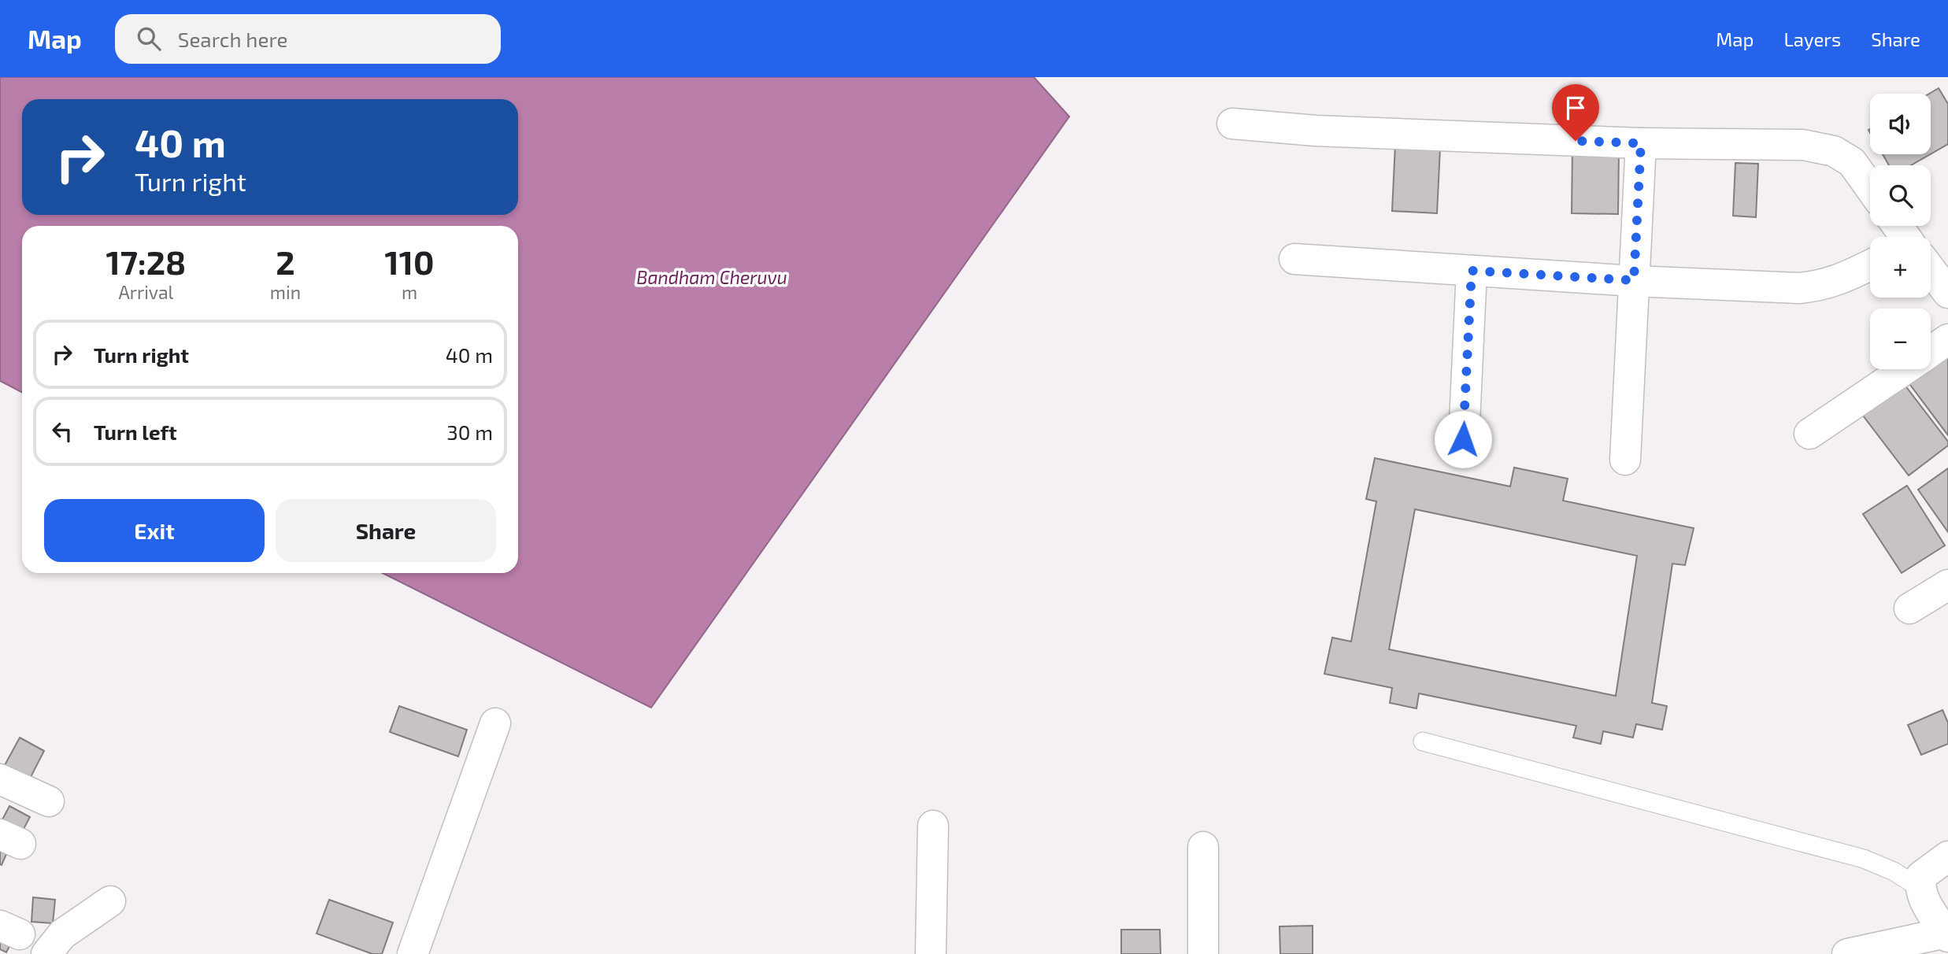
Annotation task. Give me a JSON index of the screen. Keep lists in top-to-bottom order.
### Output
{
  "water": ["Bandham Cheruvu"],
  "page": {
    "header": "Map",
    "search": "Search here",
    "nav": ["Map", "Layers", "Share"],
    "map_buttons": ["+", "−"],
    "turn": ["40 m", "Turn right"],
    "eta": [
      "17:28",
      "Arrival",
      "2",
      "min",
      "110",
      "m"
    ],
    "list": [
      {
        "name": "Turn right",
        "value": "40 m"
      },
      {
        "name": "Turn left",
        "value": "30 m"
      }
    ],
    "buttons": ["Exit", "Share"]
  }
}
